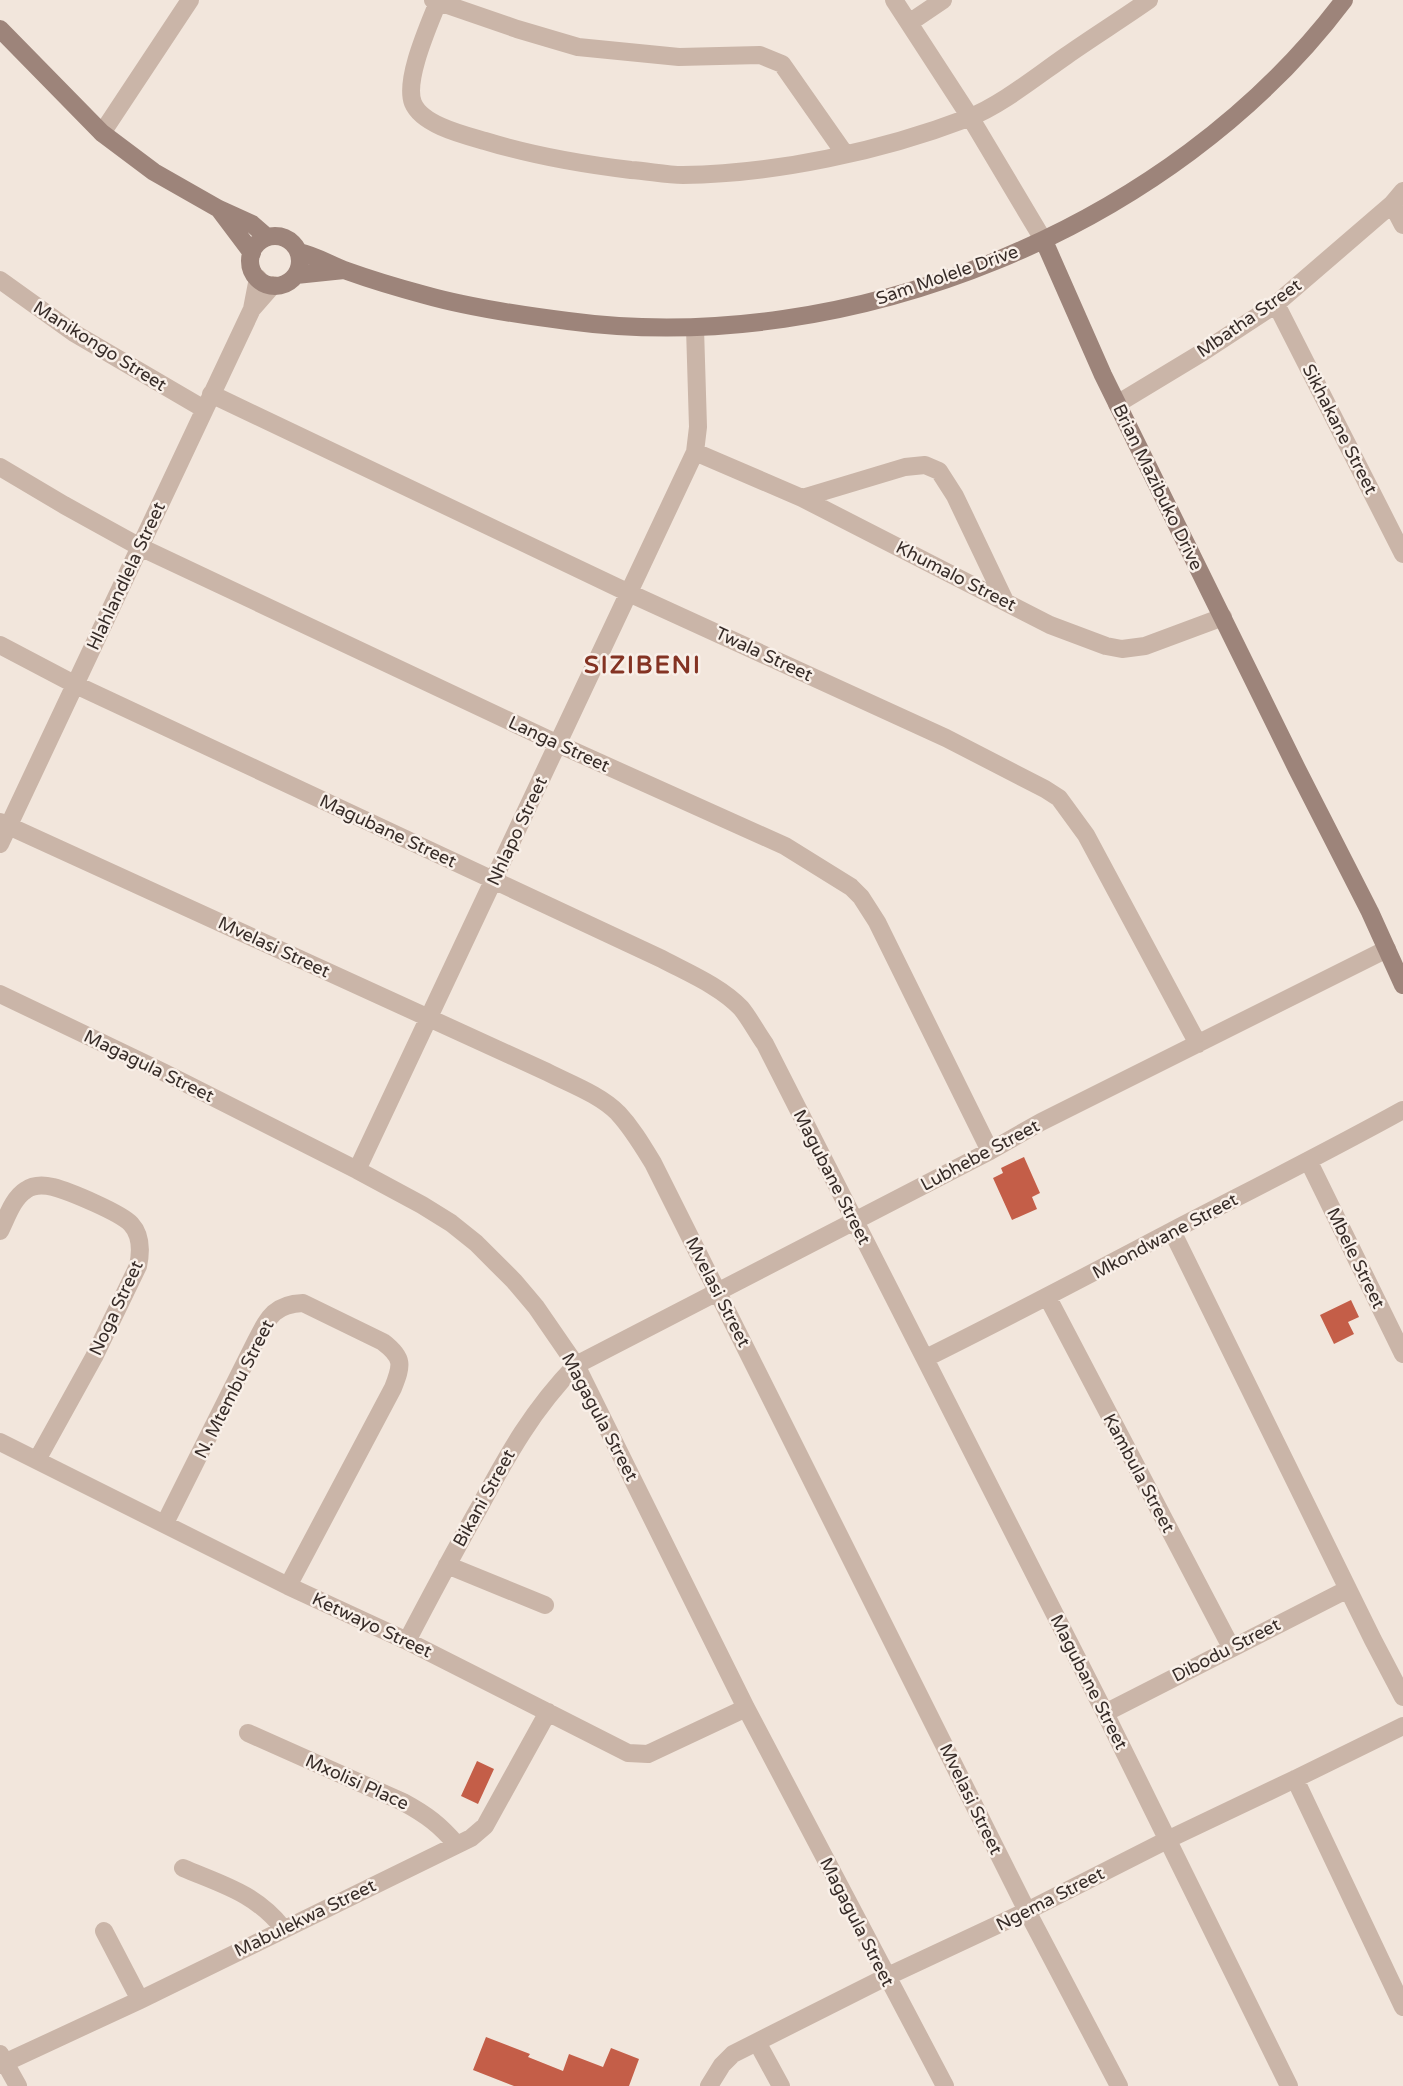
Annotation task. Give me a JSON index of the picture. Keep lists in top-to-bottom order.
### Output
{
  "streets": {
    "street": [
      "Sam Molele Drive",
      "Mbatha Street",
      "Manikongo Street",
      "Sikhakane Street",
      "Brian Mazibuko Drive",
      "Hlahlandlela Street",
      "Khumalo Street",
      "Twala Street",
      "Langa Street",
      "Magubane Street",
      "Nhlapo Street",
      "Mvelasi Street",
      "Magagula Street",
      "Lubhebe Street",
      "Mkondwane Street",
      "Mbele Street",
      "Noga Street",
      "N. Mtembu Street",
      "Kambula Street",
      "Bikani Street",
      "Ketwayo Street",
      "Dibodu Street",
      "Mxolisi Place",
      "Ngema Street",
      "Mabulekwa Street"
    ]
  },
  "crossings": [
    ["Sam Molele Drive", "Brian Mazibuko Drive"],
    ["Sam Molele Drive", "Hlahlandlela Street"],
    ["Sam Molele Drive", "Nhlapo Street"],
    ["Mbatha Street", "Sikhakane Street"],
    ["Mbatha Street", "Brian Mazibuko Drive"],
    ["Manikongo Street", "Hlahlandlela Street"],
    ["Manikongo Street", "Twala Street"],
    ["Brian Mazibuko Drive", "Khumalo Street"],
    ["Brian Mazibuko Drive", "Lubhebe Street"],
    ["Hlahlandlela Street", "Twala Street"],
    ["Hlahlandlela Street", "Langa Street"],
    ["Hlahlandlela Street", "Magubane Street"],
    ["Hlahlandlela Street", "Mvelasi Street"],
    ["Khumalo Street", "Nhlapo Street"],
    ["Twala Street", "Nhlapo Street"],
    ["Twala Street", "Lubhebe Street"],
    ["Langa Street", "Nhlapo Street"],
    ["Langa Street", "Lubhebe Street"],
    ["Magubane Street", "Nhlapo Street"],
    ["Magubane Street", "Lubhebe Street"],
    ["Magubane Street", "Mkondwane Street"],
    ["Magubane Street", "Dibodu Street"],
    ["Magubane Street", "Ngema Street"],
    ["Nhlapo Street", "Mvelasi Street"],
    ["Nhlapo Street", "Magagula Street"],
    ["Mvelasi Street", "Lubhebe Street"],
    ["Mvelasi Street", "Ngema Street"],
    ["Magagula Street", "Lubhebe Street"],
    ["Magagula Street", "Bikani Street"],
    ["Magagula Street", "Ketwayo Street"],
    ["Magagula Street", "Ngema Street"],
    ["Lubhebe Street", "Bikani Street"],
    ["Mkondwane Street", "Mbele Street"],
    ["Mkondwane Street", "Kambula Street"],
    ["Noga Street", "Ketwayo Street"],
    ["N. Mtembu Street", "Ketwayo Street"],
    ["Kambula Street", "Dibodu Street"],
    ["Bikani Street", "Ketwayo Street"],
    ["Ketwayo Street", "Mabulekwa Street"],
    ["Mxolisi Place", "Mabulekwa Street"]
  ],
  "districts": ["SIZIBENI"]
}
